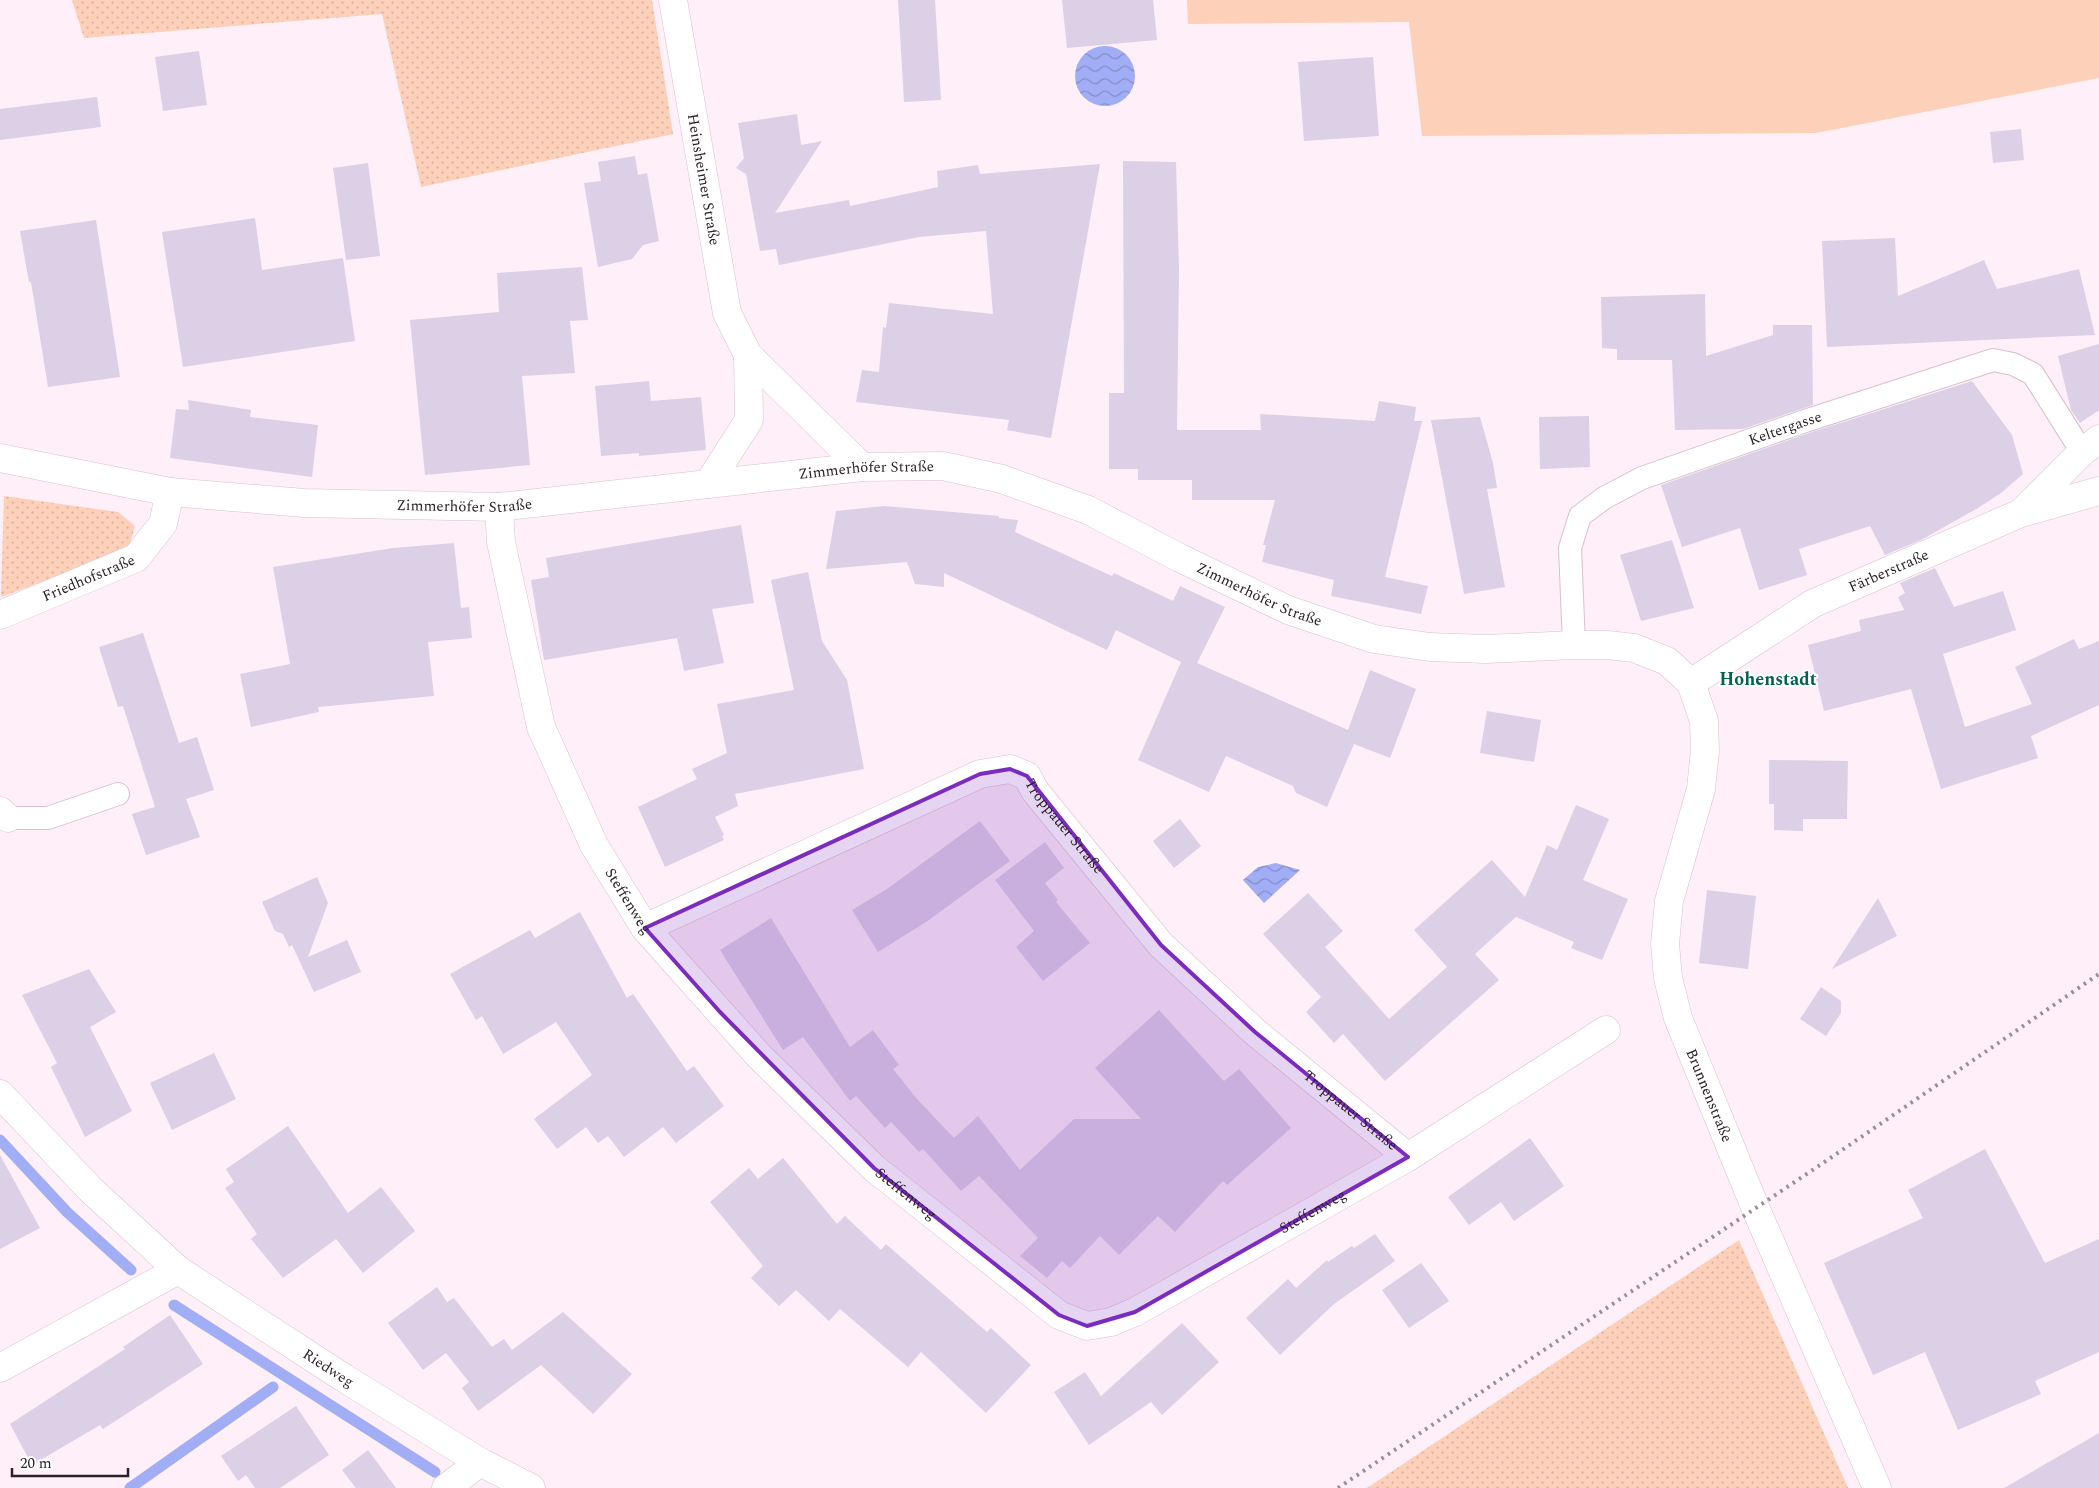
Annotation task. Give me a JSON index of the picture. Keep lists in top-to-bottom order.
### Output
{
  "streets": {
    "street": [
      "Heinsheimer Straße",
      "Zimmerhöfer Straße",
      "Färberstraße",
      "Friedhofstraße",
      "Troppauer Straße",
      "Steffenweg",
      "Brunnenstraße",
      "Riedweg"
    ],
    "lane": ["Keltergasse"]
  },
  "crossings": [
    ["Heinsheimer Straße", "Zimmerhöfer Straße"],
    ["Keltergasse", "Zimmerhöfer Straße"],
    ["Zimmerhöfer Straße", "Färberstraße"],
    ["Zimmerhöfer Straße", "Friedhofstraße"],
    ["Zimmerhöfer Straße", "Steffenweg"],
    ["Zimmerhöfer Straße", "Brunnenstraße"],
    ["Färberstraße", "Brunnenstraße"],
    ["Troppauer Straße", "Steffenweg"]
  ],
  "districts": ["Hohenstadt"],
  "scale_bar": "20 m"
}
